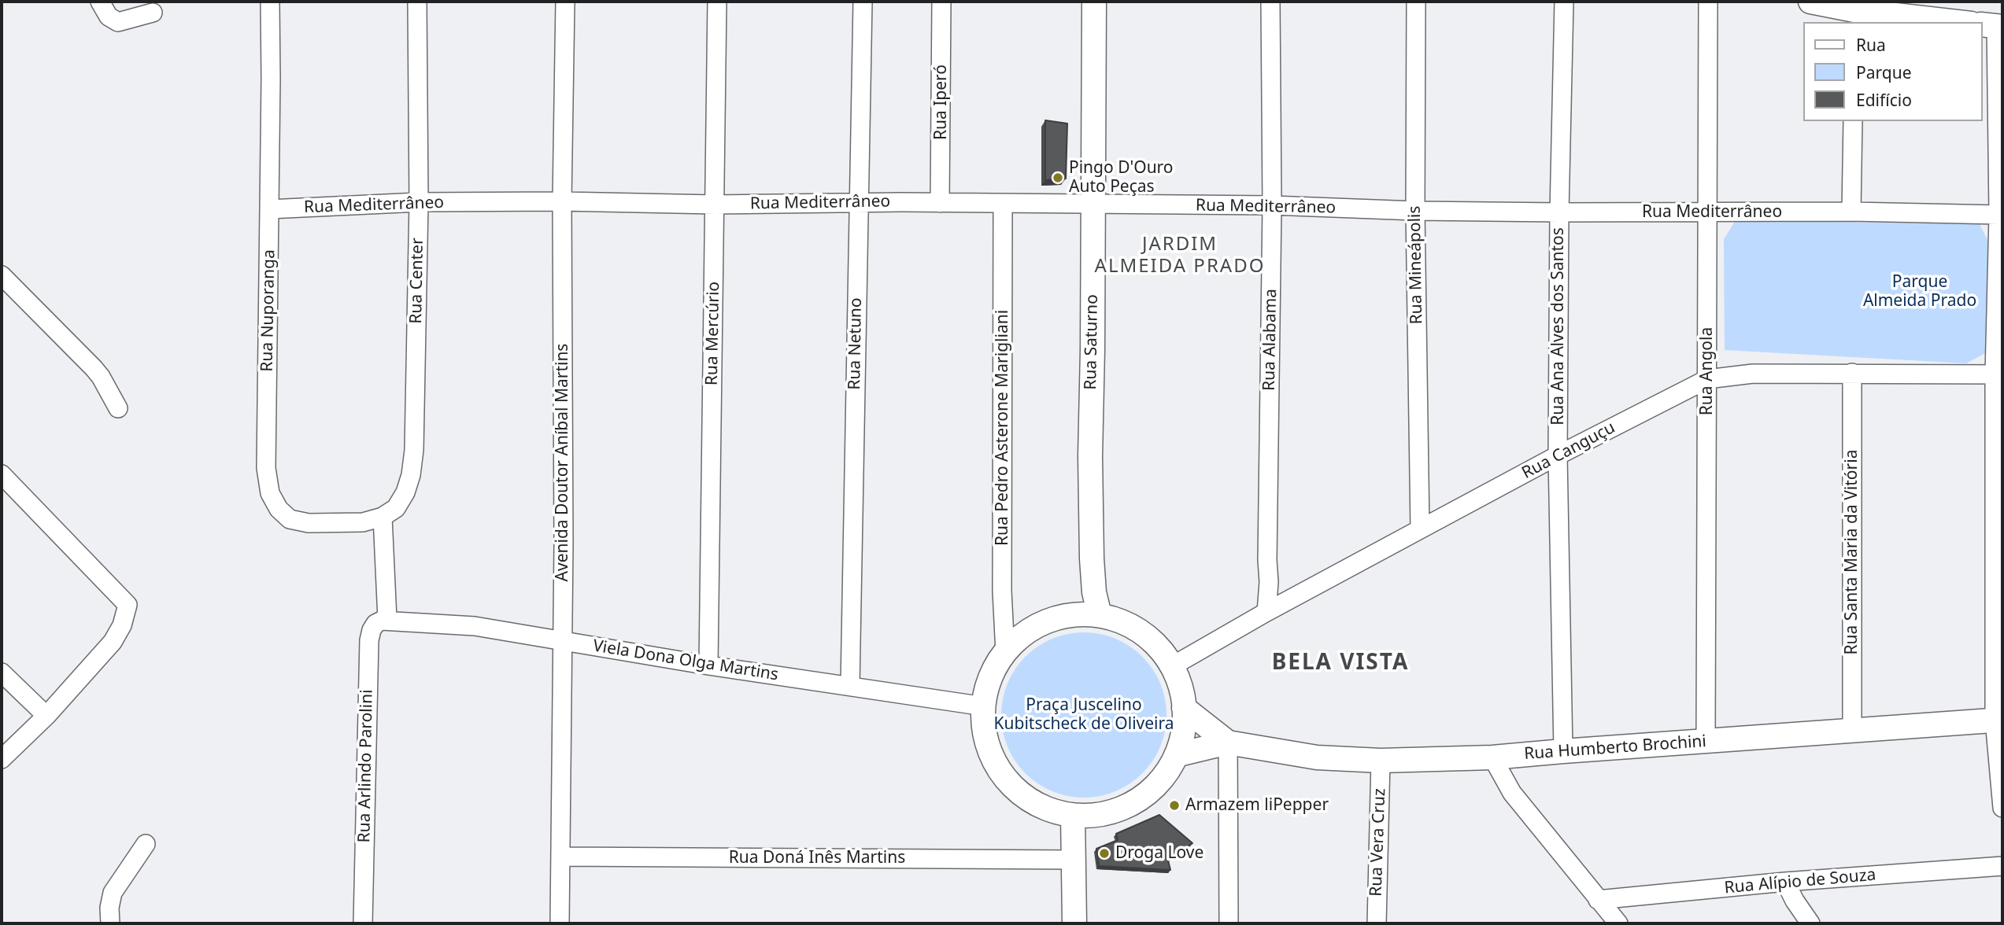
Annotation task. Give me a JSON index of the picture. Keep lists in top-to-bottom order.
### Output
{
  "streets": {
    "street": [
      "Rua Iperó",
      "Rua Mediterrâneo",
      "Rua Mineápolis",
      "Rua Center",
      "Rua Nuporanga",
      "Rua Ana Alves dos Santos",
      "Rua Mercúrio",
      "Rua Alabama",
      "Rua Saturno",
      "Rua Netuno",
      "Rua Angola",
      "Rua Pedro Asterone Marigliani",
      "Rua Canguçu",
      "Avenida Doutor Aníbal Martins",
      "Rua Santa Maria da Vitória",
      "Viela Dona Olga Martins",
      "Rua Humberto Brochini",
      "Rua Arlindo Parolini",
      "Rua Vera Cruz",
      "Rua Doná Inês Martins",
      "Rua Alípio de Souza"
    ]
  },
  "crossings": [
    ["Rua Iperó", "Rua Mediterrâneo"],
    ["Rua Mediterrâneo", "Rua Mineápolis"],
    ["Rua Mediterrâneo", "Rua Center"],
    ["Rua Mediterrâneo", "Rua Nuporanga"],
    ["Rua Mediterrâneo", "Rua Ana Alves dos Santos"],
    ["Rua Mediterrâneo", "Rua Mercúrio"],
    ["Rua Mediterrâneo", "Rua Alabama"],
    ["Rua Mediterrâneo", "Rua Saturno"],
    ["Rua Mediterrâneo", "Rua Netuno"],
    ["Rua Mediterrâneo", "Rua Angola"],
    ["Rua Mediterrâneo", "Rua Pedro Asterone Marigliani"],
    ["Rua Mediterrâneo", "Avenida Doutor Aníbal Martins"],
    ["Rua Mineápolis", "Rua Canguçu"],
    ["Rua Center", "Rua Nuporanga"],
    ["Rua Ana Alves dos Santos", "Rua Canguçu"],
    ["Rua Ana Alves dos Santos", "Rua Humberto Brochini"],
    ["Rua Mercúrio", "Viela Dona Olga Martins"],
    ["Rua Alabama", "Rua Canguçu"],
    ["Rua Netuno", "Viela Dona Olga Martins"],
    ["Rua Angola", "Rua Canguçu"],
    ["Rua Angola", "Rua Humberto Brochini"],
    ["Rua Canguçu", "Rua Santa Maria da Vitória"],
    ["Avenida Doutor Aníbal Martins", "Viela Dona Olga Martins"],
    ["Avenida Doutor Aníbal Martins", "Rua Doná Inês Martins"],
    ["Rua Santa Maria da Vitória", "Rua Humberto Brochini"],
    ["Viela Dona Olga Martins", "Rua Arlindo Parolini"],
    ["Rua Humberto Brochini", "Rua Vera Cruz"]
  ],
  "districts": ["JARDIM ALMEIDA PRADO", "BELA VISTA"],
  "parks": ["Parque Almeida Prado", "Praça Juscelino Kubitscheck de Oliveira"],
  "places": ["Pingo D'Ouro Auto Peças", "Armazem liPepper", "Droga Love"],
  "legend": ["Rua", "Parque", "Edifício"]
}
